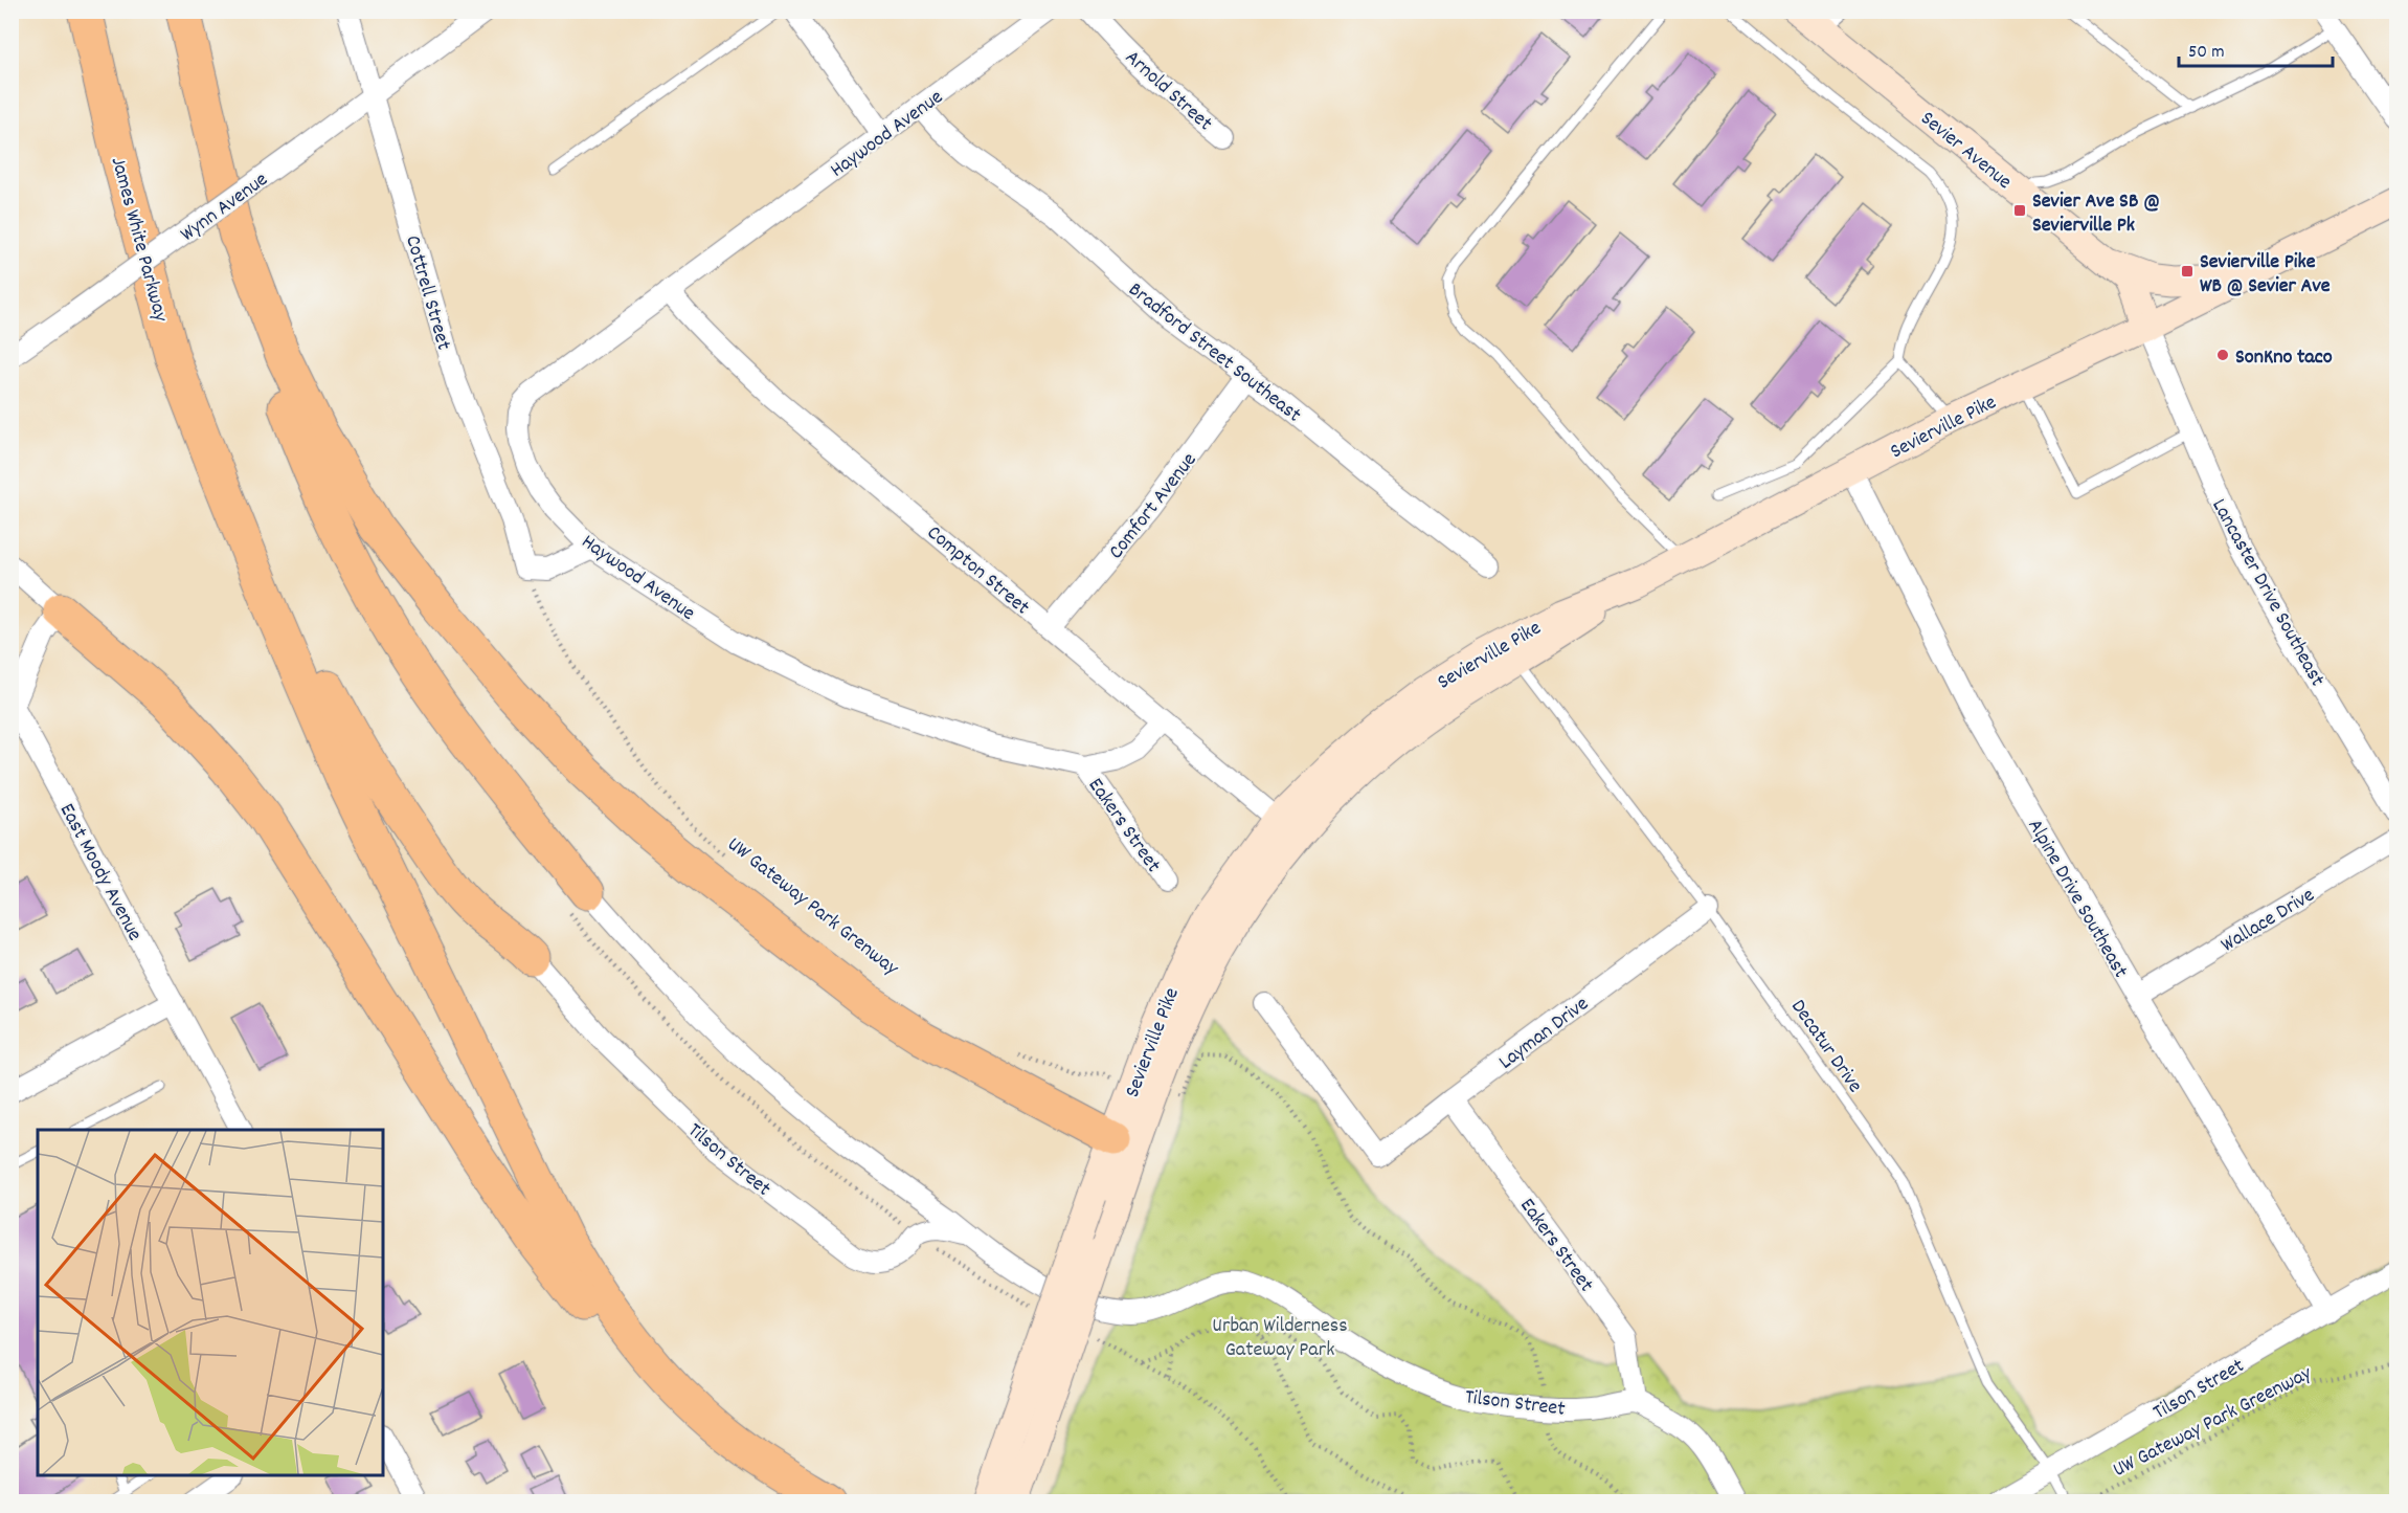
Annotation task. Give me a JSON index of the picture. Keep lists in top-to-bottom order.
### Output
{
  "streets": {
    "highway": ["James White Parkway"],
    "street": [
      "Arnold Street",
      "Haywood Avenue",
      "Sevier Avenue",
      "Wynn Avenue",
      "Cottrell Street",
      "Bradford Street Southeast",
      "Sevierville Pike",
      "Comfort Avenue",
      "Compton Street",
      "Lancaster Drive Southeast",
      "Eakers Street",
      "East Moody Avenue",
      "Alpine Drive Southeast",
      "Wallace Drive",
      "Layman Drive",
      "Tilson Street"
    ],
    "lane": ["Decatur Drive"],
    "path": ["UW Gateway Park Grenway", "UW Gateway Park Greenway"]
  },
  "crossings": [
    ["Haywood Avenue", "Bradford Street Southeast"],
    ["Haywood Avenue", "Compton Street"],
    ["Haywood Avenue", "Eakers Street"],
    ["Sevier Avenue", "Sevierville Pike"],
    ["Sevier Avenue", "Lancaster Drive Southeast"],
    ["Wynn Avenue", "Cottrell Street"],
    ["Cottrell Street", "UW Gateway Park Grenway"],
    ["Bradford Street Southeast", "Comfort Avenue"],
    ["Sevierville Pike", "Compton Street"],
    ["Sevierville Pike", "Lancaster Drive Southeast"],
    ["Sevierville Pike", "Alpine Drive Southeast"],
    ["Sevierville Pike", "Decatur Drive"],
    ["Comfort Avenue", "Compton Street"],
    ["Eakers Street", "Layman Drive"],
    ["Eakers Street", "Tilson Street"],
    ["Alpine Drive Southeast", "Wallace Drive"],
    ["Alpine Drive Southeast", "Tilson Street"],
    ["Layman Drive", "Decatur Drive"],
    ["Decatur Drive", "Tilson Street"]
  ],
  "parks": ["Urban Wilderness Gateway Park"],
  "places": {
    "transit": ["Sevier Ave SB @ Sevierville Pk", "Sevierville Pike WB @ Sevier Ave"],
    "other": ["SonKno taco"]
  },
  "scale_bar": "50 m"
}
